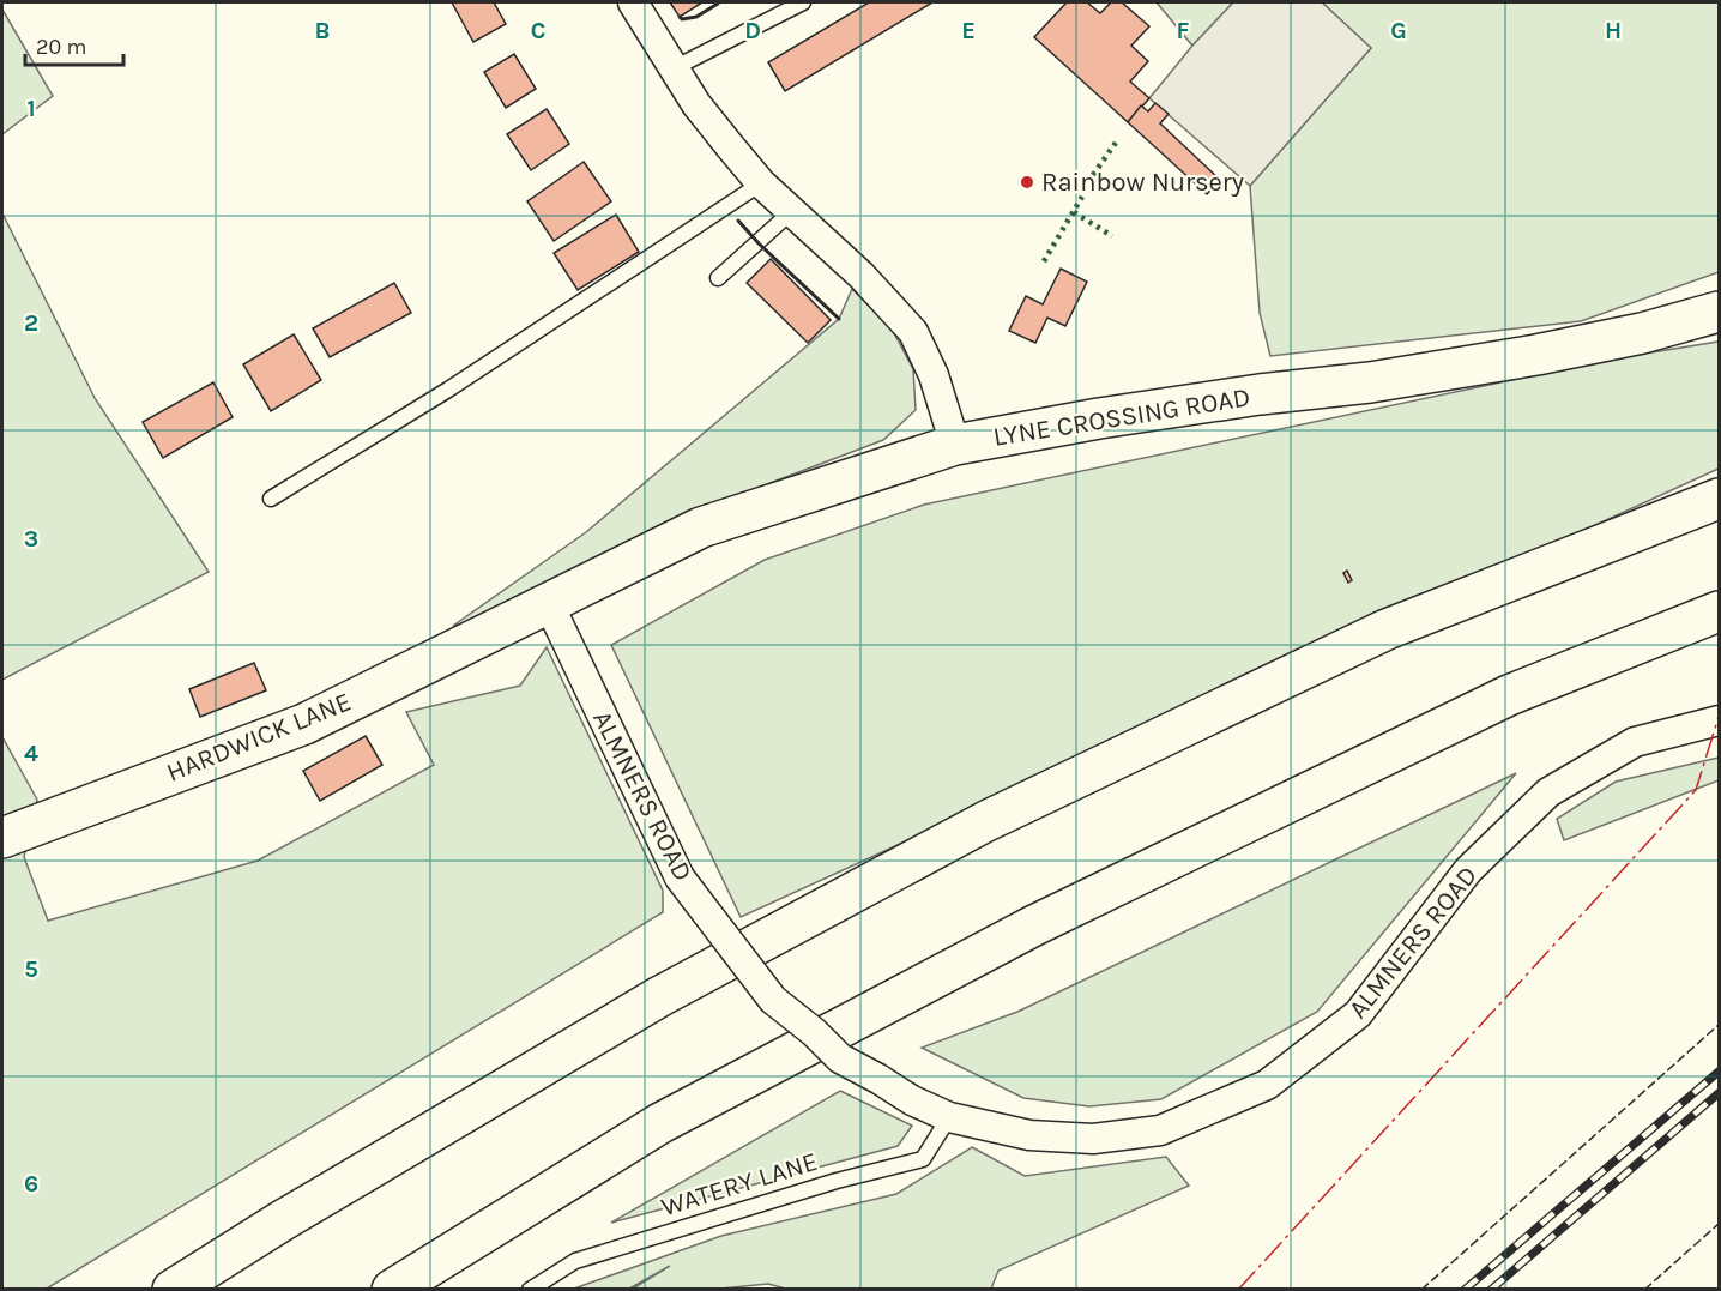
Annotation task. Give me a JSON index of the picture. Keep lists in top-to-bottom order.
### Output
{
  "streets": {
    "main road": ["LYNE CROSSING ROAD", "HARDWICK LANE"],
    "street": ["ALMNERS ROAD"],
    "lane": ["WATERY LANE"]
  },
  "crossings": [
    ["LYNE CROSSING ROAD", "HARDWICK LANE"],
    ["LYNE CROSSING ROAD", "ALMNERS ROAD"],
    ["HARDWICK LANE", "ALMNERS ROAD"],
    ["ALMNERS ROAD", "WATERY LANE"]
  ],
  "places": ["Rainbow Nursery"],
  "scale_bar": "20 m",
  "grid": {
    "columns": [
      "B",
      "C",
      "D",
      "E",
      "F",
      "G",
      "H"
    ],
    "rows": [
      "1",
      "2",
      "3",
      "4",
      "5",
      "6"
    ]
  }
}
